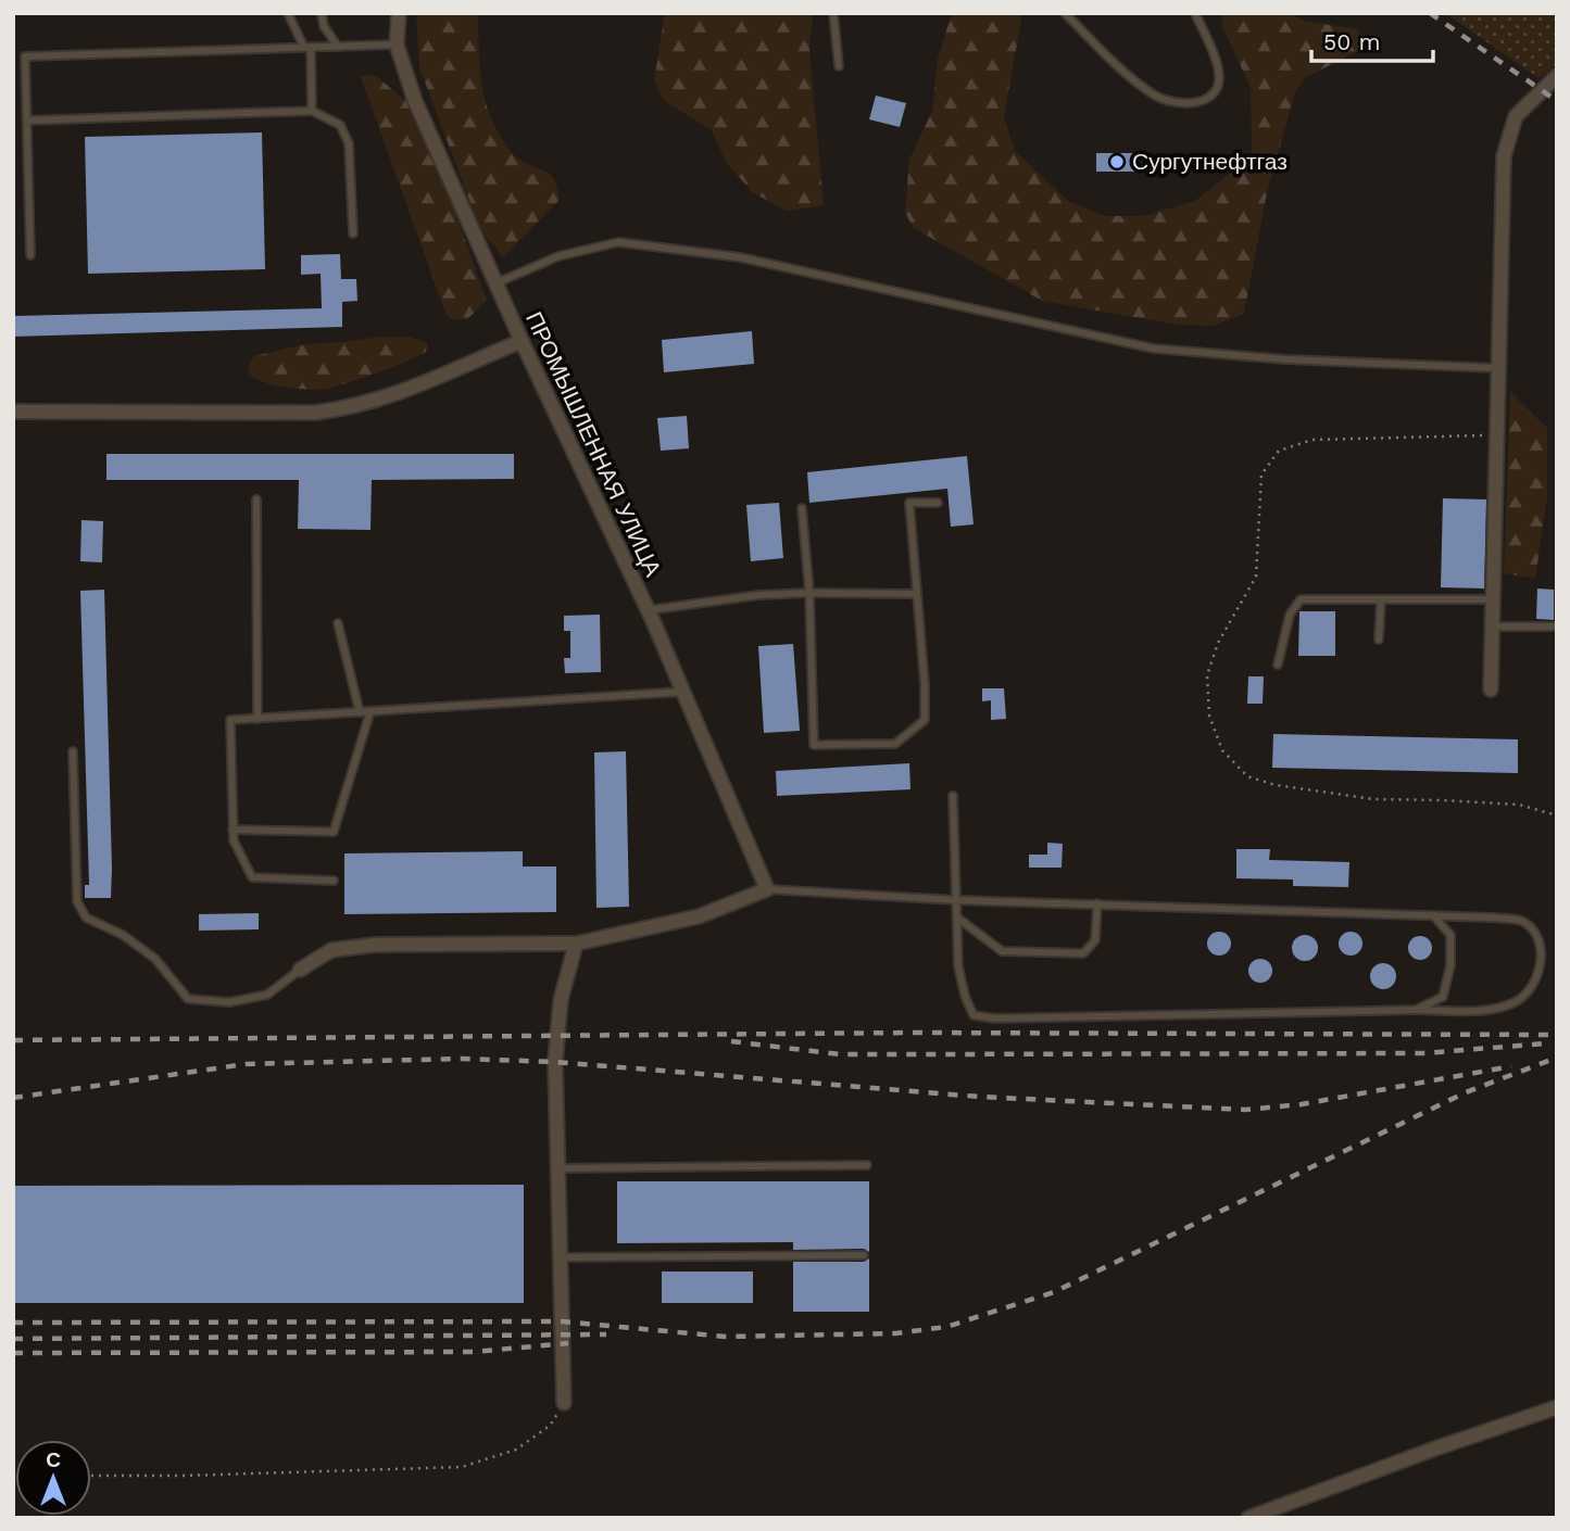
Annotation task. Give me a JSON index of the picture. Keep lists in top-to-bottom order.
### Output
{
  "streets": {
    "street": ["ПРОМЫШЛЕННАЯ УЛИЦА"]
  },
  "places": ["Сургутнефтгаз"],
  "scale_bar": "50 m",
  "north": "top"
}
